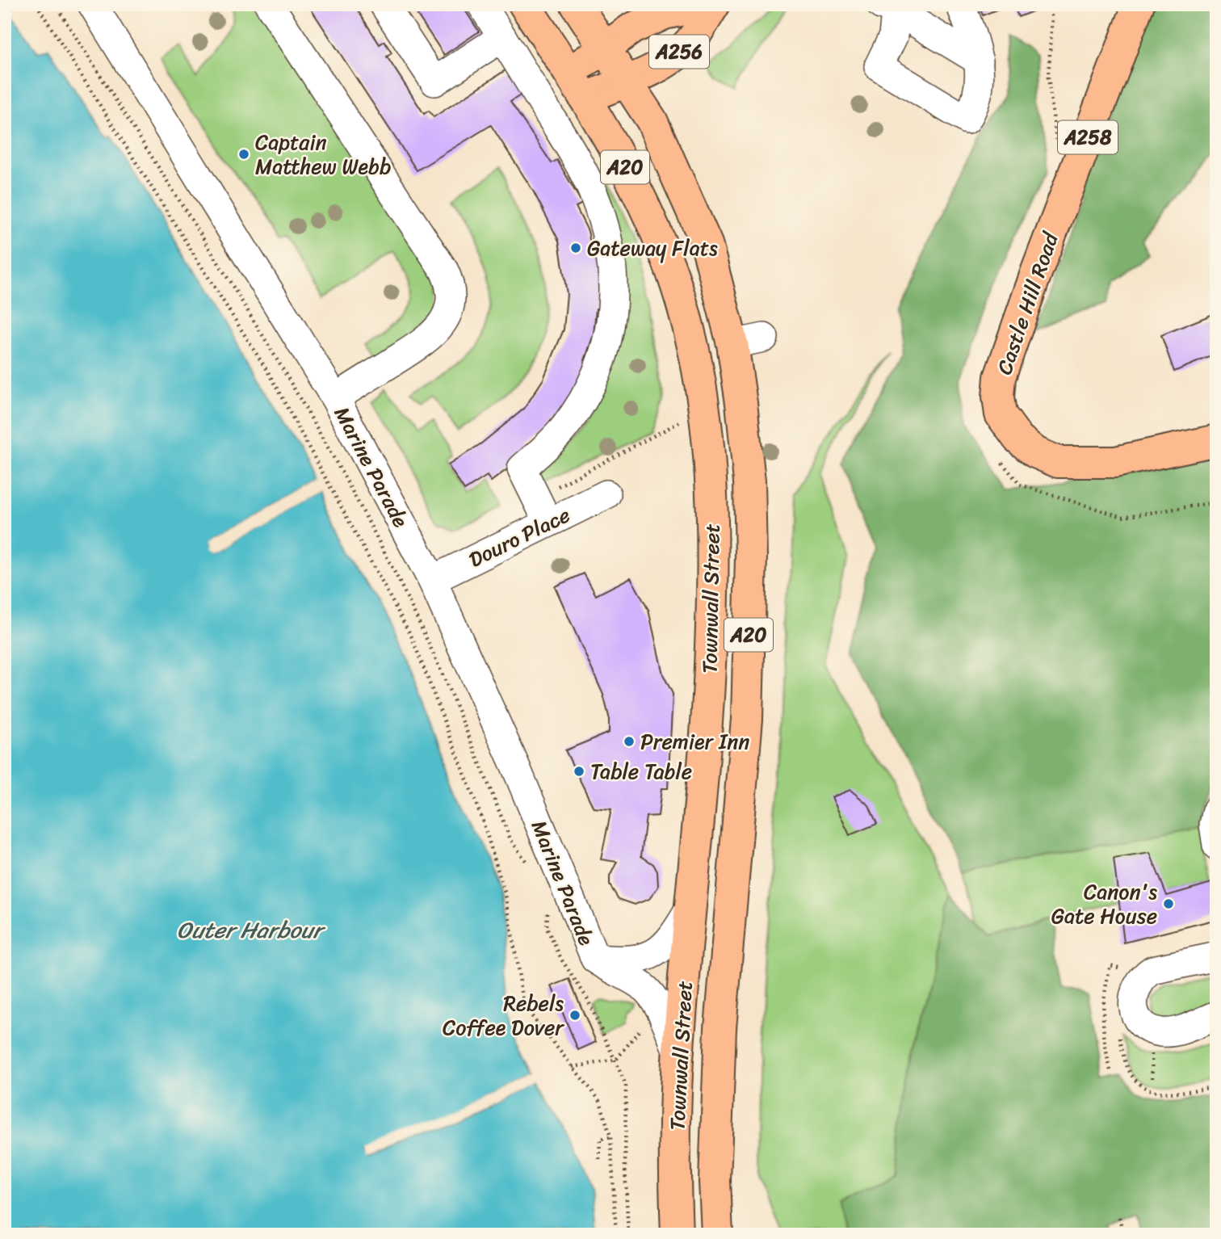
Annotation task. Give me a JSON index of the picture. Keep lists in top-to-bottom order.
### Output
{
  "streets": {
    "main road": [
      "A256",
      "A258",
      "A20",
      "Castle Hill Road",
      "Townwall Street"
    ],
    "street": ["Marine Parade", "Douro Place"]
  },
  "crossings": [
    ["A256", "Townwall Street"],
    ["Marine Parade", "Douro Place"],
    ["Marine Parade", "Townwall Street"]
  ],
  "water": ["Outer Harbour"],
  "places": [
    "Captain Matthew Webb",
    "Gateway Flats",
    "Premier Inn",
    "Table Table",
    "Canon's Gate House",
    "Rebels Coffee Dover"
  ]
}
